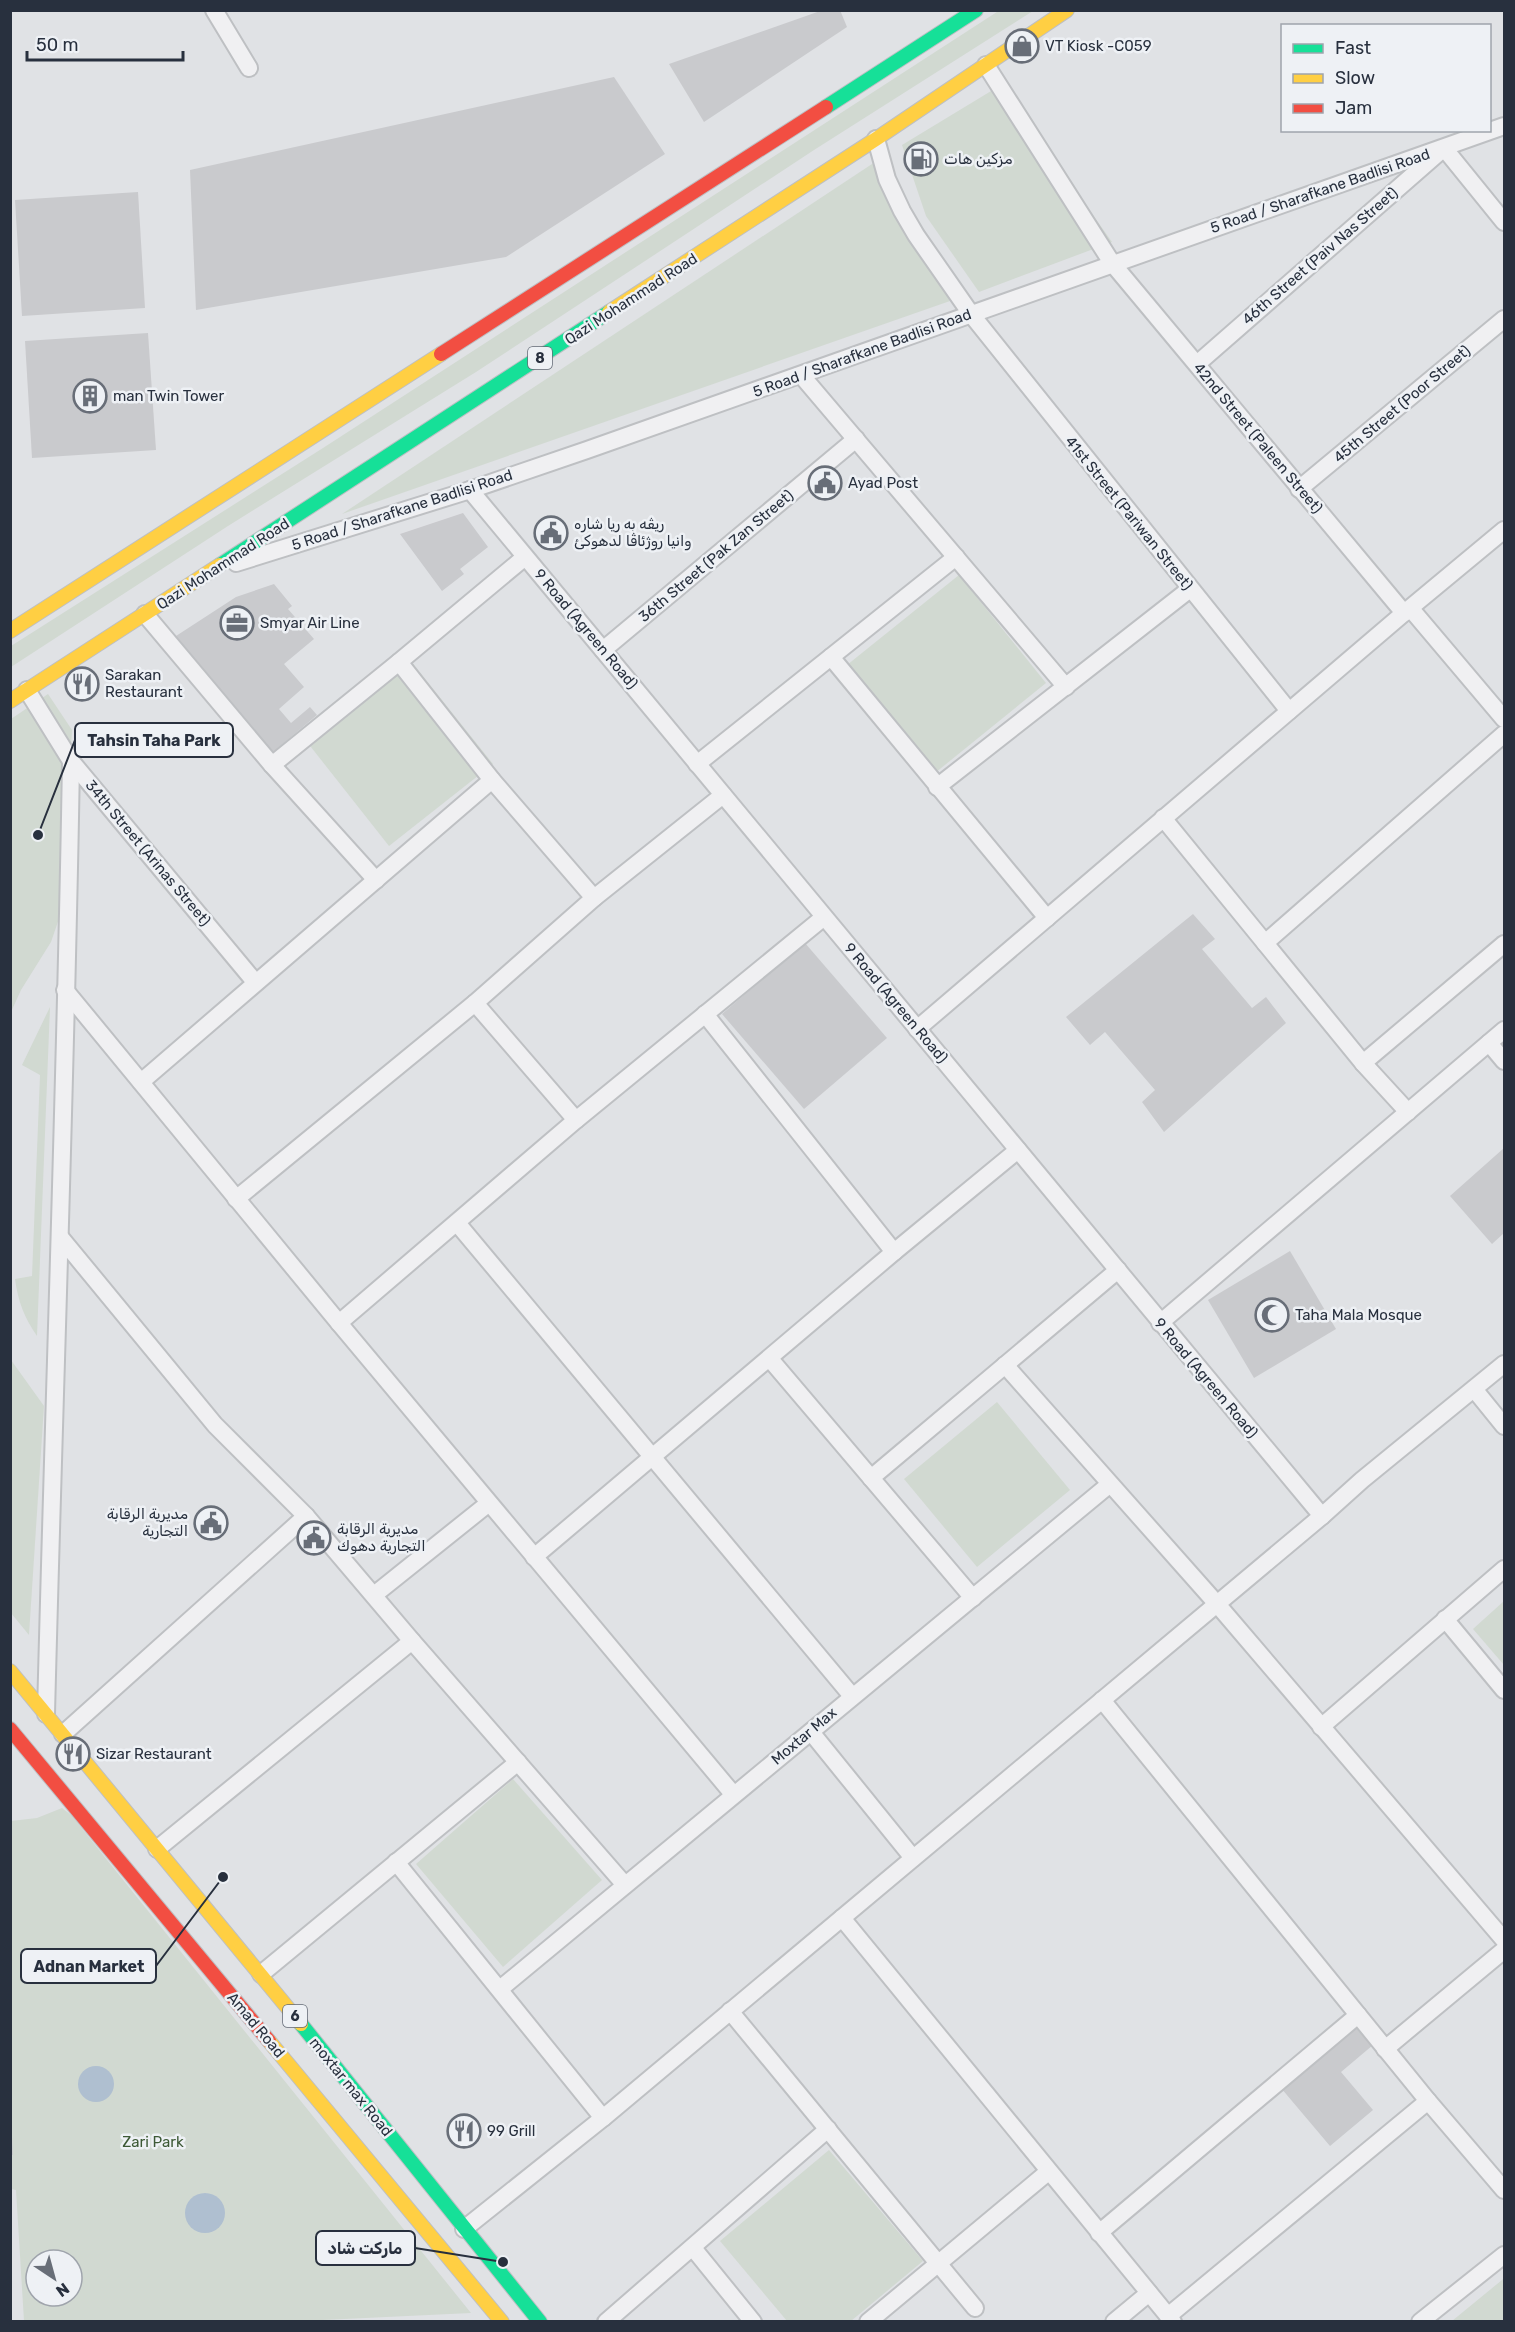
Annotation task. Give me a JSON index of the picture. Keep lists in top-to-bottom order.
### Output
{
  "streets": {
    "main road": [
      "Qazi Mohammad Road",
      "8",
      "6",
      "Amad Road",
      "moxtar max Road"
    ],
    "street": [
      "5 Road / Sharafkane Badlisi Road",
      "46th Street (Paiv Nas Street)",
      "45th Street (Poor Street)",
      "42nd Street (Paleen Street)",
      "41st Street (Pariwan Street)",
      "36th Street (Pak Zan Street)",
      "9 Road (Agreen Road)",
      "34th Street (Arinas Street)",
      "Moxtar Max"
    ]
  },
  "crossings": [
    ["5 Road / Sharafkane Badlisi Road", "46th Street (Paiv Nas Street)"],
    ["5 Road / Sharafkane Badlisi Road", "Qazi Mohammad Road"],
    ["5 Road / Sharafkane Badlisi Road", "42nd Street (Paleen Street)"],
    ["5 Road / Sharafkane Badlisi Road", "41st Street (Pariwan Street)"],
    ["5 Road / Sharafkane Badlisi Road", "9 Road (Agreen Road)"],
    ["46th Street (Paiv Nas Street)", "42nd Street (Paleen Street)"],
    ["Qazi Mohammad Road", "42nd Street (Paleen Street)"],
    ["Qazi Mohammad Road", "41st Street (Pariwan Street)"],
    ["Qazi Mohammad Road", "34th Street (Arinas Street)"],
    ["45th Street (Poor Street)", "42nd Street (Paleen Street)"],
    ["36th Street (Pak Zan Street)", "9 Road (Agreen Road)"],
    ["6", "moxtar max Road"]
  ],
  "parks": ["Zari Park"],
  "places": {
    "shop": ["VT Kiosk -C059"],
    "fuel station": ["مزكين هات"],
    "building": ["man Twin Tower"],
    "public building": [
      "Ayad Post",
      "ريڤه به ريا شاره وانيا روژئاڤا لدهوكئ",
      "مديرية الرقابة التجارية",
      "مديرية الرقابة التجارية دهوك"
    ],
    "office": ["Smyar Air Line"],
    "restaurant": ["Sarakan Restaurant", "Sizar Restaurant", "99 Grill"],
    "other": ["Tahsin Taha Park", "Adnan Market", "ماركت شاد"],
    "mosque": ["Taha Mala Mosque"]
  },
  "legend": ["Fast", "Slow", "Jam"],
  "scale_bar": "50 m",
  "north": "bottom right"
}
